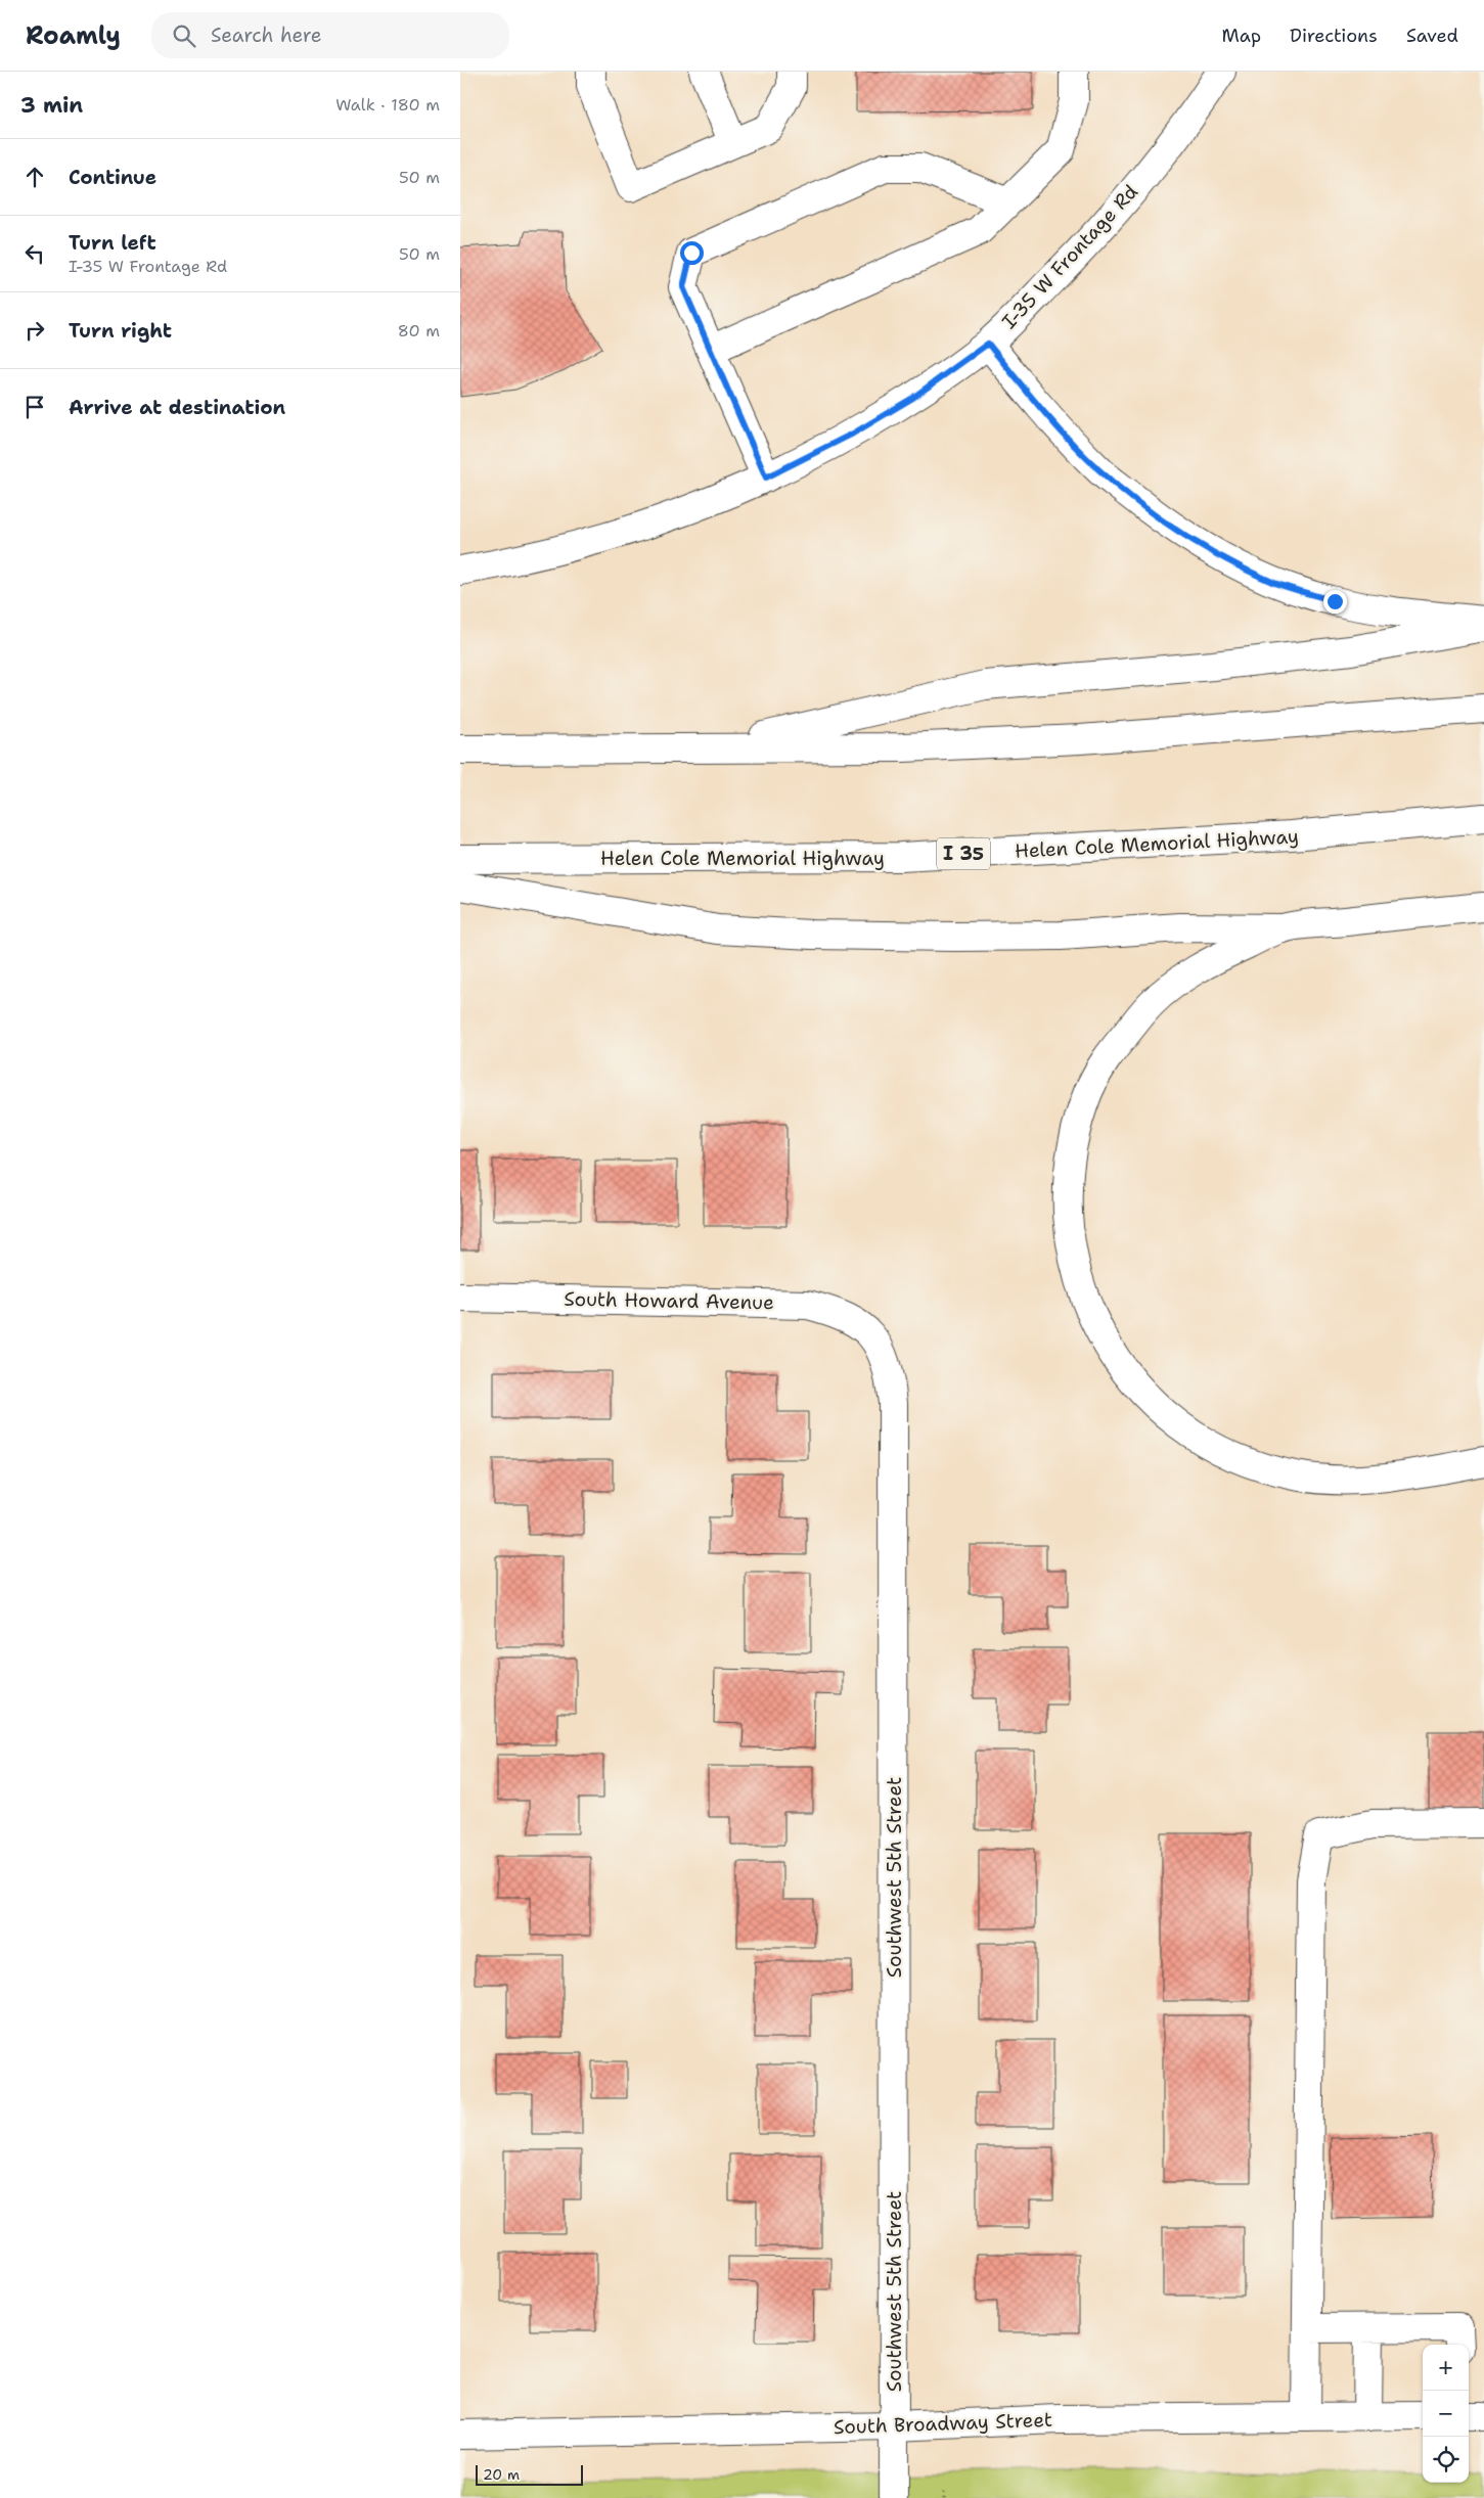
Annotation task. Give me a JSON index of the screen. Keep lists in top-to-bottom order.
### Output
{
  "streets": {
    "main road": [
      "I-35 W Frontage Rd",
      "Helen Cole Memorial Highway",
      "I 35",
      "South Howard Avenue",
      "Southwest 5th Street",
      "South Broadway Street"
    ]
  },
  "crossings": [
    ["South Howard Avenue", "Southwest 5th Street"],
    ["Southwest 5th Street", "South Broadway Street"]
  ],
  "scale_bar": "20 m",
  "page": {
    "header": "Roamly",
    "search": "Search here",
    "nav": ["Map", "Directions", "Saved"],
    "heading": ["3 min", "Walk · 180 m"],
    "list": [
      ["Continue", "50 m"],
      ["Turn left", "I-35 W Frontage Rd", "50 m"],
      ["Turn right", "80 m"],
      "Arrive at destination"
    ],
    "map_buttons": ["+", "−"],
    "scale": "20 m"
  }
}
